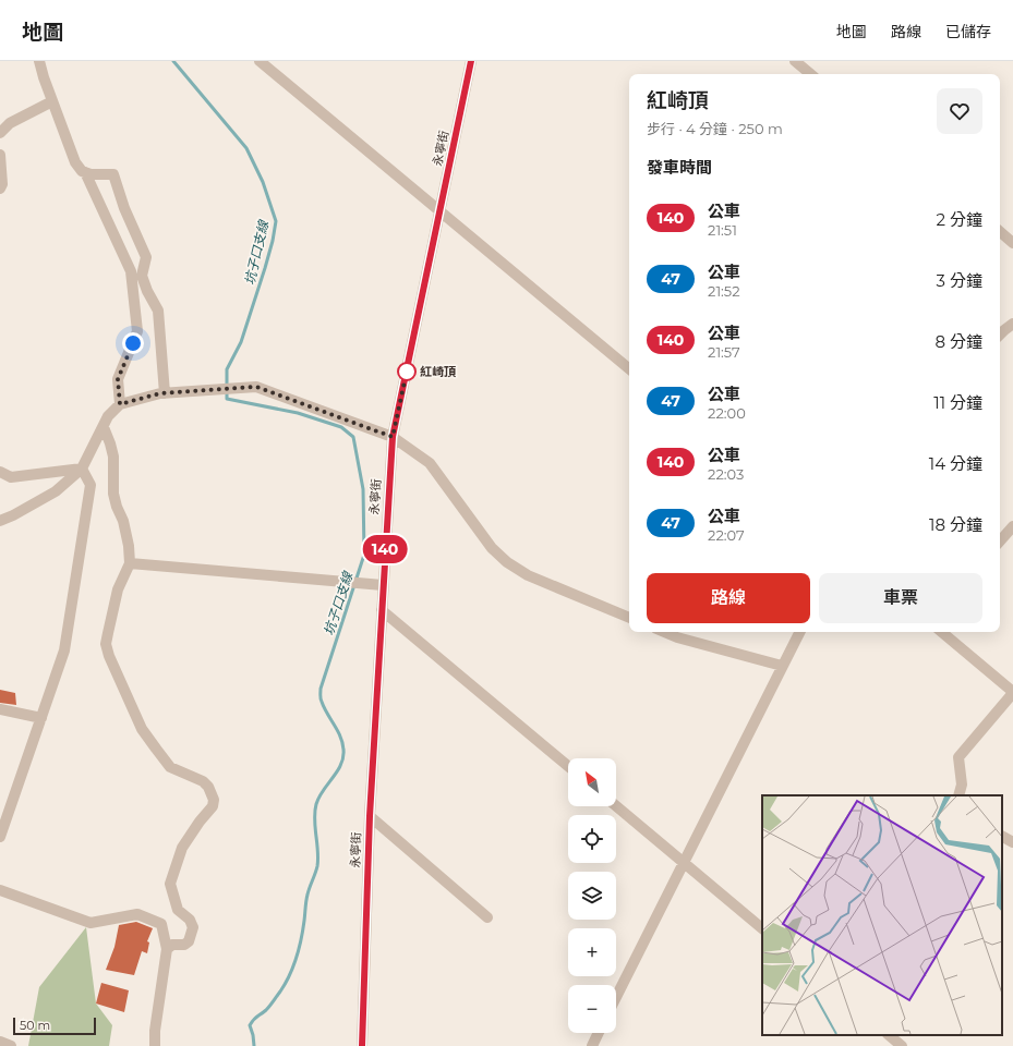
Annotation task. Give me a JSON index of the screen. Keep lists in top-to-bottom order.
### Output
{
  "streets": {
    "street": ["永寧街"]
  },
  "water": ["坑子口支線"],
  "places": ["紅崎頂"],
  "lines": ["bus line 140"],
  "scale_bar": "50 m",
  "north": "top left",
  "page": {
    "header": "地圖",
    "nav": ["地圖", "路線", "已儲存"],
    "on_map": "140",
    "heading": [
      ["紅崎頂", "步行 · 4 分鐘 · 250 m"],
      "發車時間"
    ],
    "list": [
      {
        "mark": "140",
        "name": "公車",
        "note": "21:51",
        "value": "2 分鐘"
      },
      {
        "mark": "47",
        "name": "公車",
        "note": "21:52",
        "value": "3 分鐘"
      },
      {
        "mark": "140",
        "name": "公車",
        "note": "21:57",
        "value": "8 分鐘"
      },
      {
        "mark": "47",
        "name": "公車",
        "note": "22:00",
        "value": "11 分鐘"
      },
      {
        "mark": "140",
        "name": "公車",
        "note": "22:03",
        "value": "14 分鐘"
      },
      {
        "mark": "47",
        "name": "公車",
        "note": "22:07",
        "value": "18 分鐘"
      }
    ],
    "buttons": ["路線", "車票"],
    "map_buttons": ["+", "−"],
    "scale": "50 m"
  }
}
